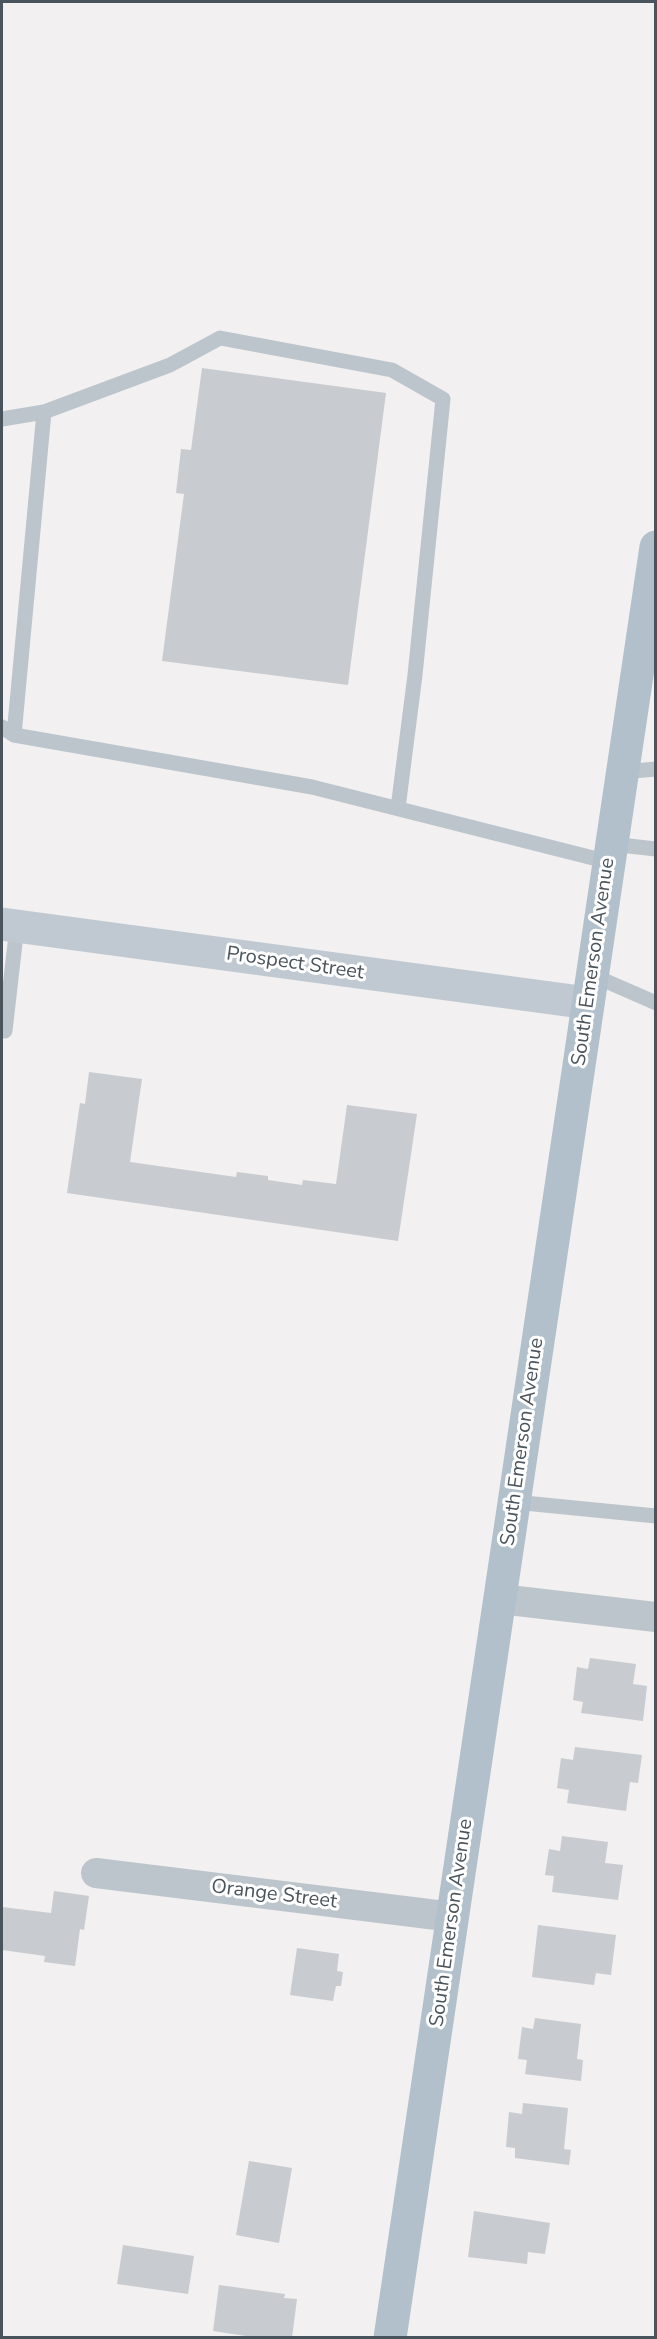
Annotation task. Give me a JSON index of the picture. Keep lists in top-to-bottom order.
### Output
{
  "streets": {
    "main road": ["South Emerson Avenue", "Prospect Street"],
    "street": ["Orange Street"]
  },
  "crossings": [
    ["South Emerson Avenue", "Prospect Street"],
    ["South Emerson Avenue", "Orange Street"]
  ]
}
